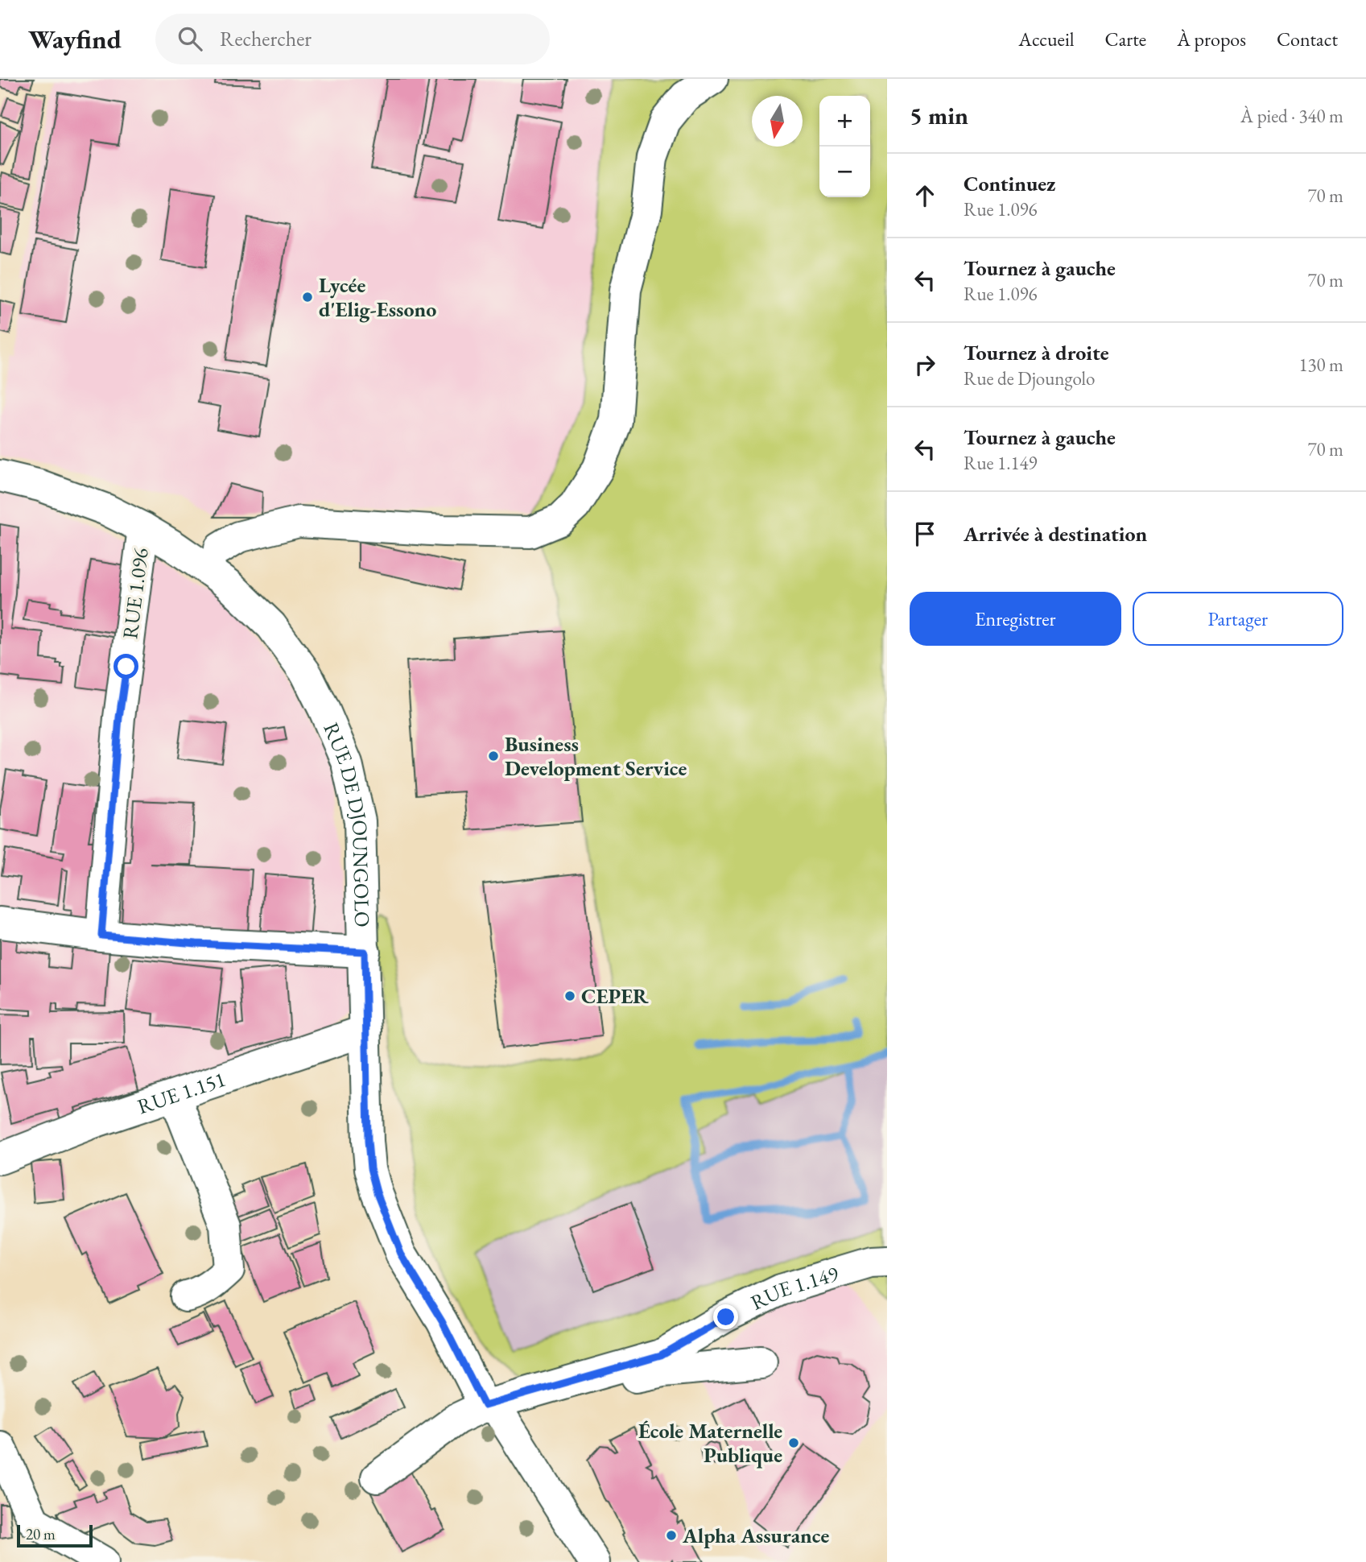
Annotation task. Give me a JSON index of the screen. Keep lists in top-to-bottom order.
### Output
{
  "streets": {
    "street": [
      "RUE 1.096",
      "RUE DE DJOUNGOLO",
      "RUE 1.151",
      "RUE 1.149"
    ]
  },
  "crossings": [
    ["RUE 1.096", "RUE DE DJOUNGOLO"],
    ["RUE DE DJOUNGOLO", "RUE 1.151"],
    ["RUE DE DJOUNGOLO", "RUE 1.149"]
  ],
  "places": [
    "Lycée d'Elig-Essono",
    "Business Development Service",
    "CEPER",
    "École Maternelle Publique",
    "Alpha Assurance"
  ],
  "scale_bar": "20 m",
  "north": "bottom",
  "page": {
    "header": "Wayfind",
    "search": "Rechercher",
    "nav": [
      "Accueil",
      "Carte",
      "À propos",
      "Contact"
    ],
    "heading": ["5 min", "À pied · 340 m"],
    "map_buttons": ["+", "−"],
    "list": [
      ["Continuez", "Rue 1.096", "70 m"],
      ["Tournez à gauche", "Rue 1.096", "70 m"],
      ["Tournez à droite", "Rue de Djoungolo", "130 m"],
      ["Tournez à gauche", "Rue 1.149", "70 m"],
      "Arrivée à destination"
    ],
    "buttons": ["Enregistrer", "Partager"],
    "scale": "20 m"
  }
}
